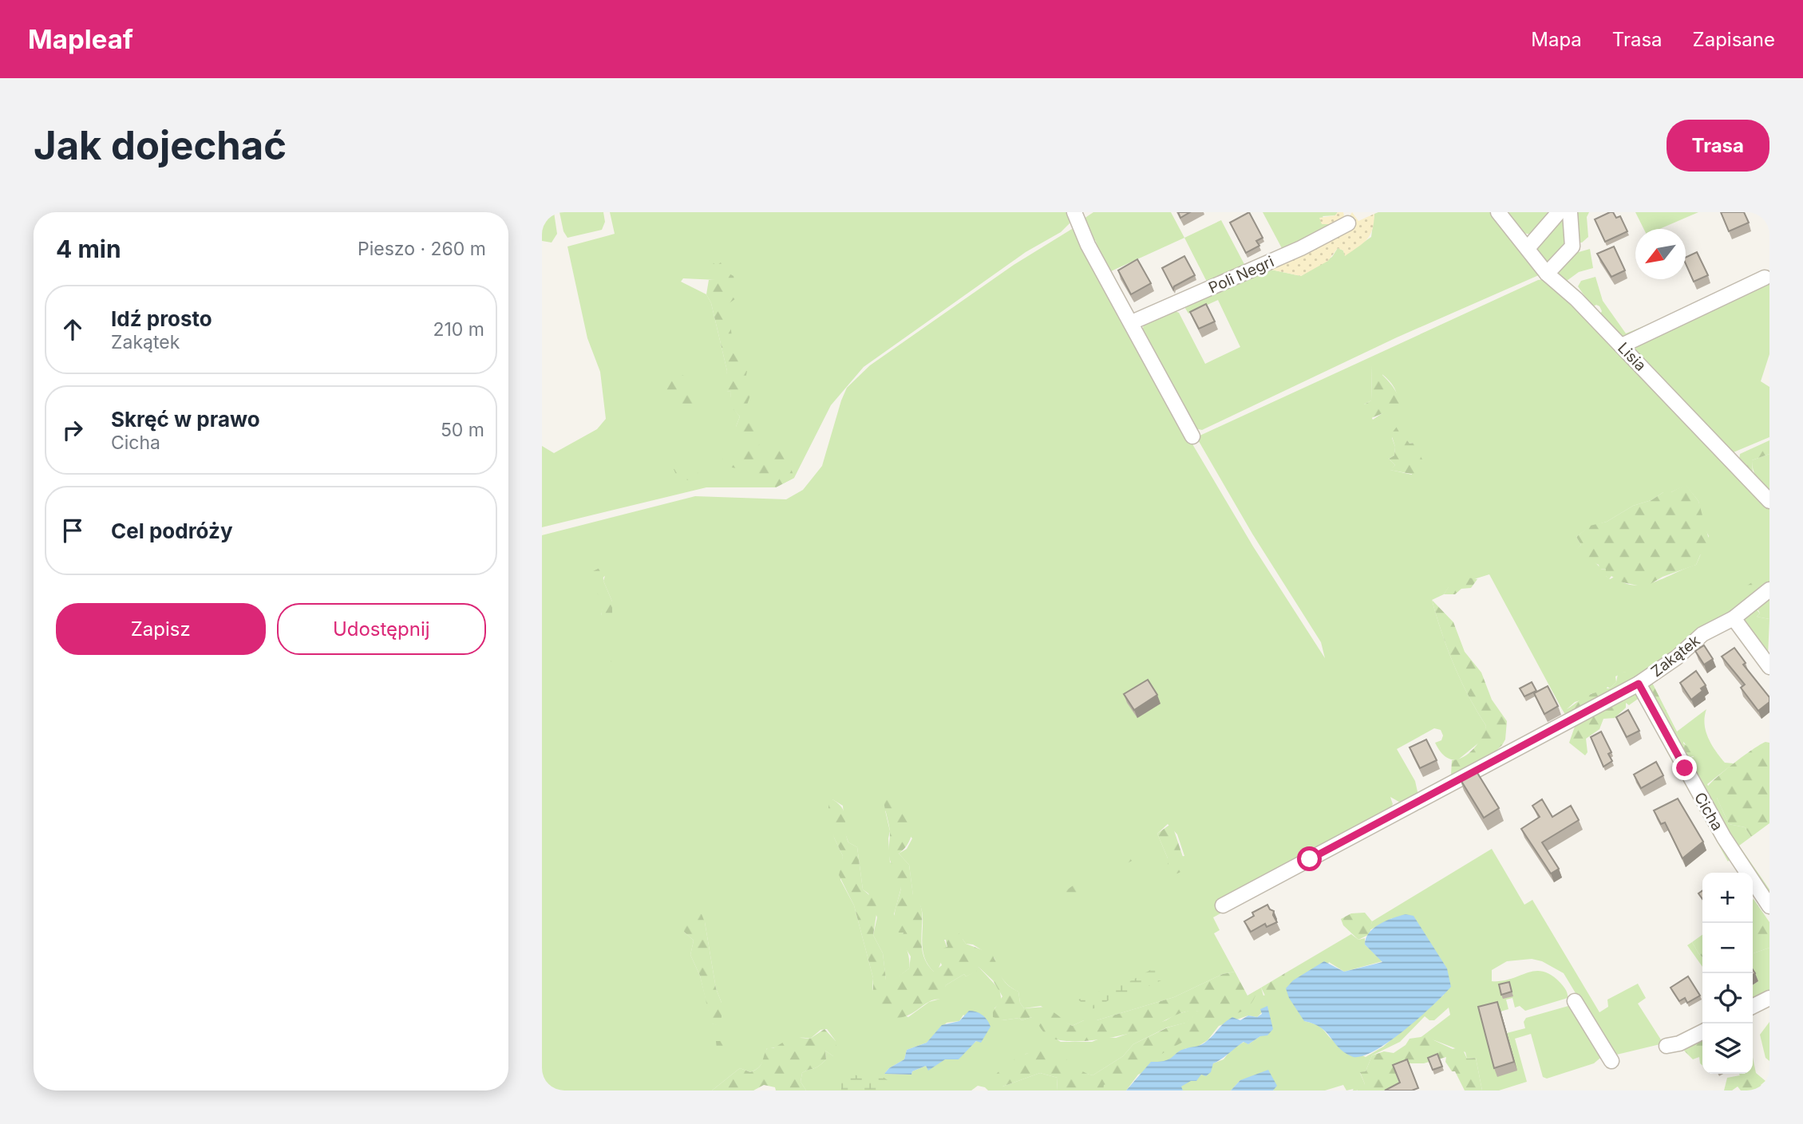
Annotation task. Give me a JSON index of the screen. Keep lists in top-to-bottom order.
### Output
{
  "streets": {
    "street": [
      "Poli Negri",
      "Lisia",
      "Zakątek",
      "Cicha"
    ]
  },
  "crossings": [
    ["Zakątek", "Cicha"]
  ],
  "north": "bottom left",
  "page": {
    "header": "Mapleaf",
    "nav": ["Mapa", "Trasa", "Zapisane"],
    "buttons": [
      "Trasa",
      ["Zapisz", "Udostępnij"]
    ],
    "title": "Jak dojechać",
    "heading": ["4 min", "Pieszo · 260 m"],
    "list": [
      ["Idź prosto", "Zakątek", "210 m"],
      ["Skręć w prawo", "Cicha", "50 m"],
      "Cel podróży"
    ],
    "map_buttons": ["+", "−"]
  }
}
